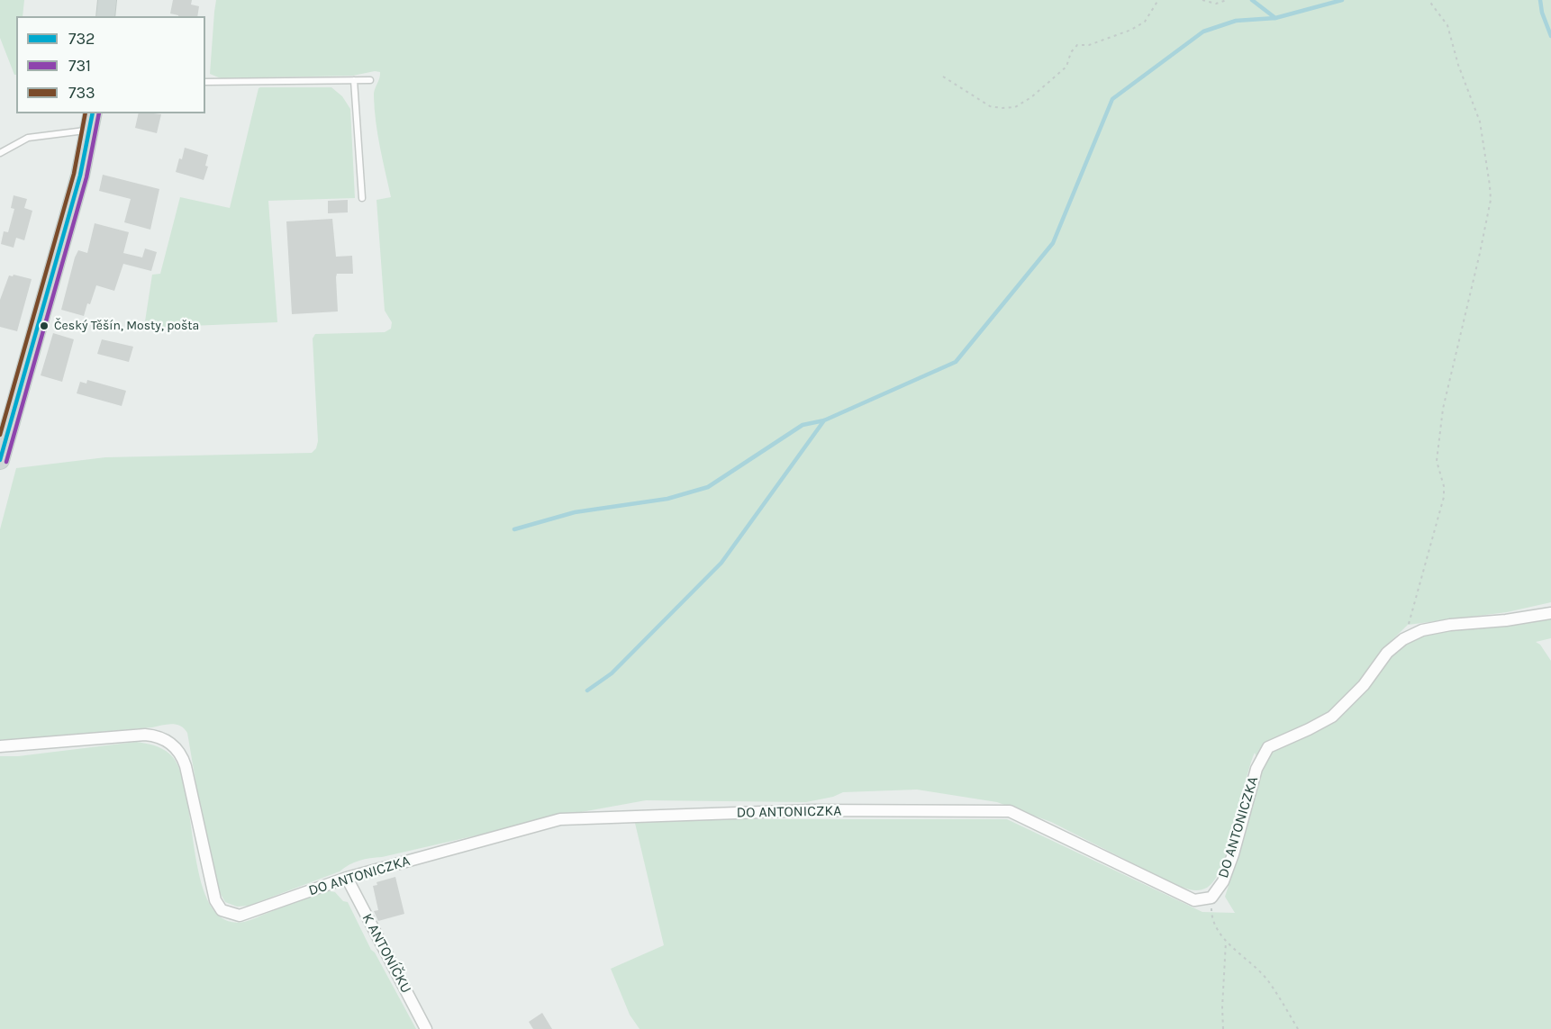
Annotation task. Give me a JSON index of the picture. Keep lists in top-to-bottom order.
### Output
{
  "streets": {
    "street": ["DO ANTONICZKA", "K ANTONÍČKU"]
  },
  "crossings": [
    ["DO ANTONICZKA", "K ANTONÍČKU"]
  ],
  "places": ["Český Těšín, Mosty, pošta"],
  "lines": ["transit line 732", "transit line 731", "transit line 733"],
  "legend": ["732", "731", "733"]
}
